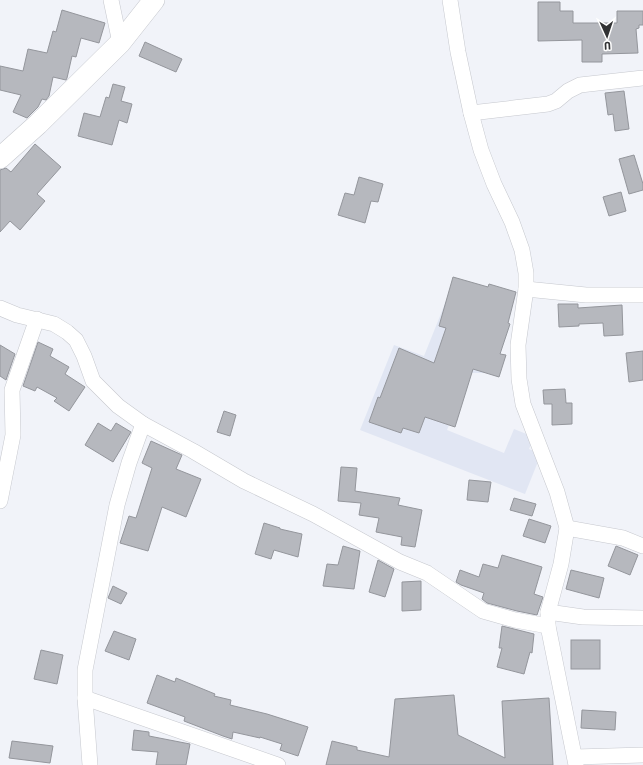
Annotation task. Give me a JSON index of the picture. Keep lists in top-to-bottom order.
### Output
{
  "north": "bottom"
}
